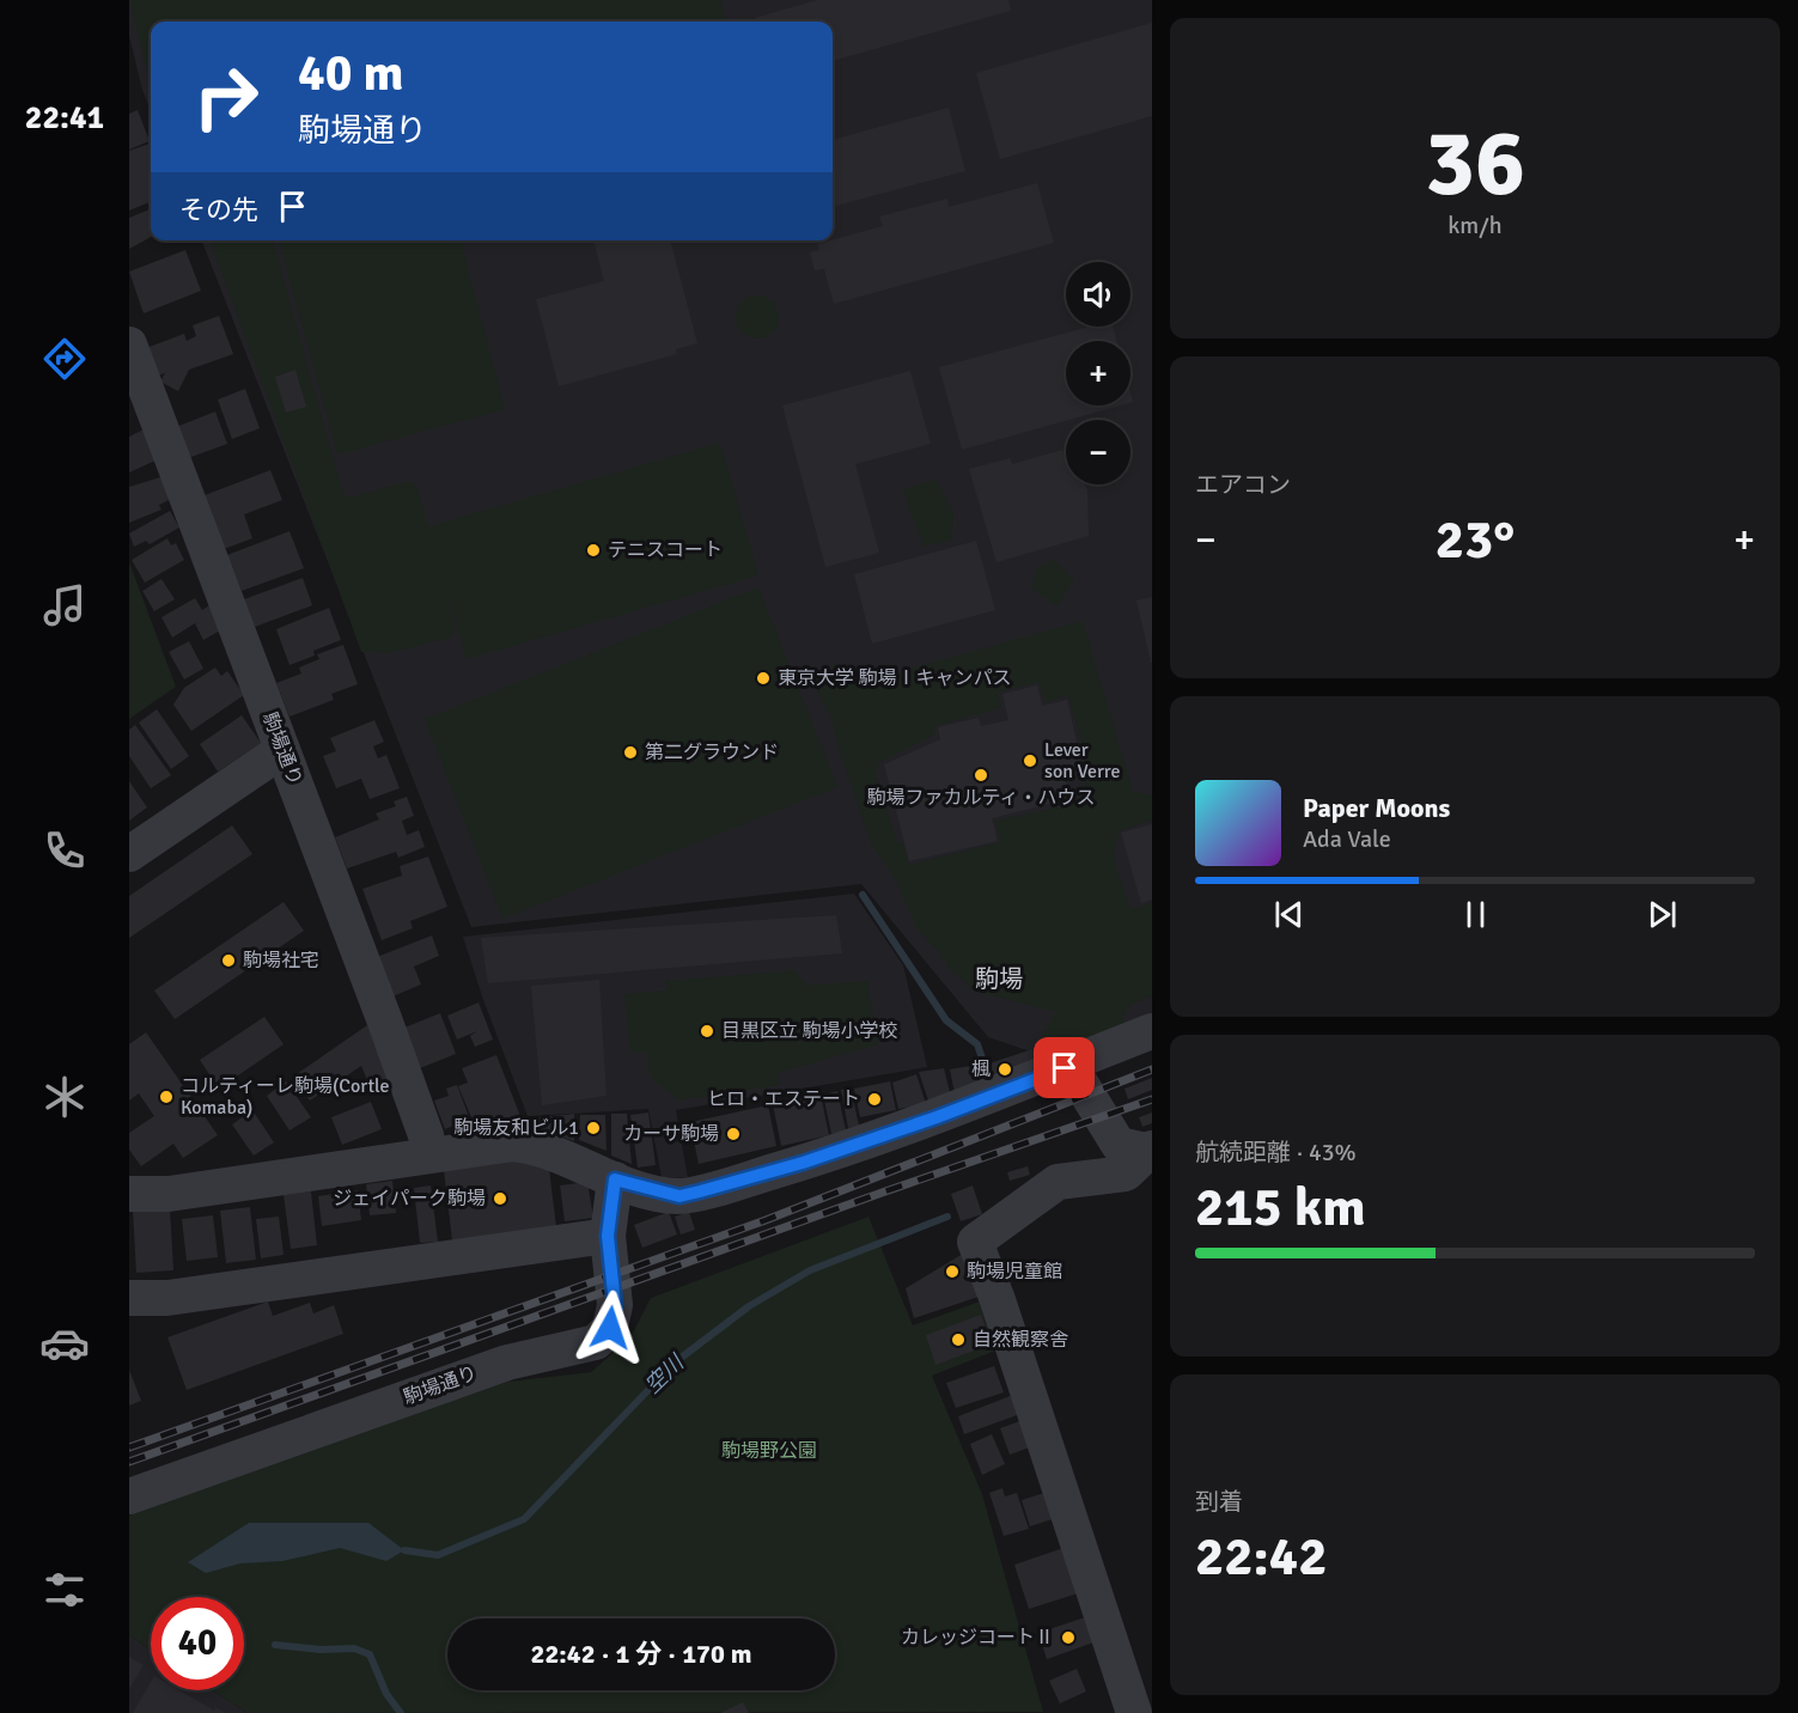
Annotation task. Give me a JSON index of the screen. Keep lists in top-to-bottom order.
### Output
{
  "streets": {
    "street": ["駒場通り"]
  },
  "districts": ["駒場"],
  "water": ["空川"],
  "parks": ["駒場野公園"],
  "places": [
    "テニスコート",
    "東京大学 駒場Ⅰキャンパス",
    "第二グラウンド",
    "Lever son Verre",
    "駒場ファカルティ・ハウス",
    "駒場社宅",
    "目黒区立 駒場小学校",
    "楓",
    "コルティーレ駒場(Cortle Komaba)",
    "ヒロ・エステート",
    "駒場友和ビル1",
    "カーサ駒場",
    "ジェイパーク駒場",
    "駒場児童館",
    "自然観察舎",
    "カレッジコートⅡ"
  ],
  "page": {
    "tabs": "22:41",
    "tile": [
      ["36", "km/h"],
      "エアコン",
      ["航続距離 · 43%", "215 km"],
      ["到着", "22:42"]
    ],
    "turn": ["40 m", "駒場通り"],
    "then": "その先",
    "map_buttons": ["+", "−"],
    "heat": ["−", "23°", "+"],
    "song": ["Paper Moons", "Ada Vale"],
    "limit": "40",
    "trip": "22:42 · 1 分 · 170 m"
  }
}
